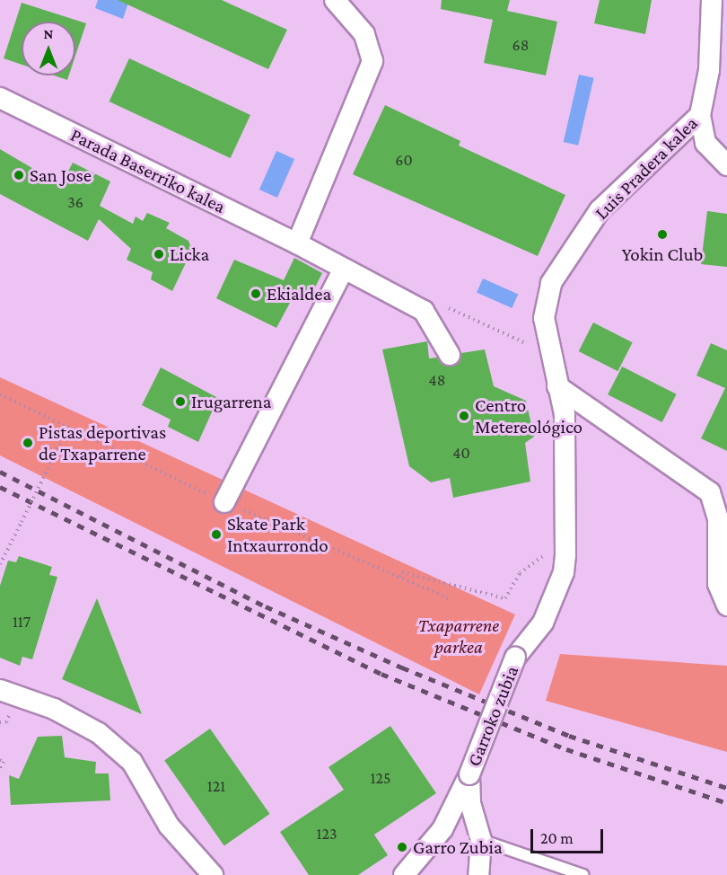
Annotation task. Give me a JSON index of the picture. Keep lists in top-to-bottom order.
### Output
{
  "streets": {
    "street": ["Luis Pradera kalea", "Parada Baserriko kalea", "Garroko zubia"]
  },
  "crossings": [
    ["Luis Pradera kalea", "Garroko zubia"]
  ],
  "parks": ["Txaparrene parkea"],
  "places": [
    "San Jose",
    "Yokin Club",
    "Licka",
    "Ekialdea",
    "Irugarrena",
    "Centro Metereológico",
    "Pistas deportivas de Txaparrene",
    "Skate Park Intxaurrondo",
    "Garro Zubia"
  ],
  "house_numbers": [
    "68",
    "60",
    "36",
    "48",
    "40",
    "117",
    "125",
    "121",
    "123"
  ],
  "scale_bar": "20 m",
  "north": "top"
}
